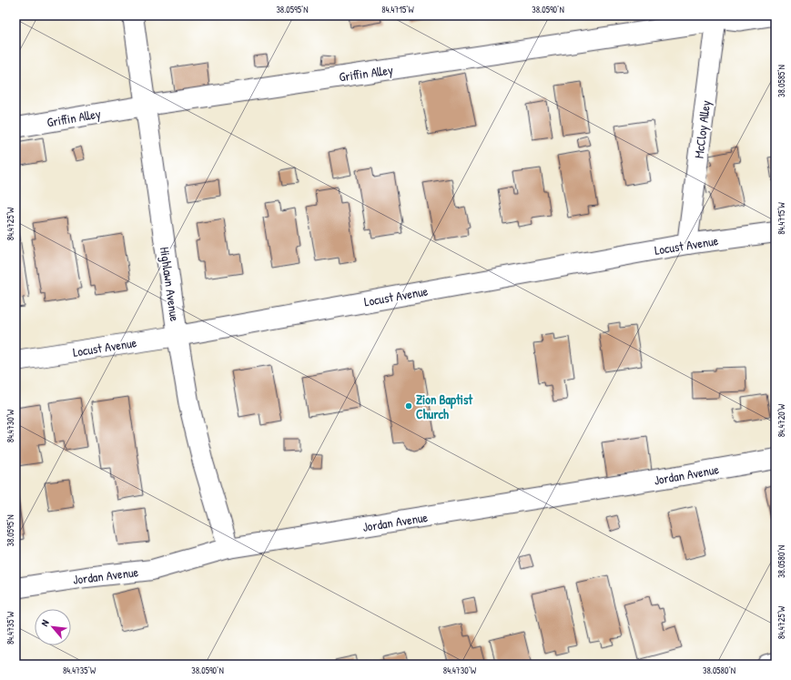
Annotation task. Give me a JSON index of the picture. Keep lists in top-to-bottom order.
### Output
{
  "streets": {
    "street": [
      "Griffin Alley",
      "McCloy Alley",
      "Locust Avenue",
      "Highlawn Avenue",
      "Jordan Avenue"
    ]
  },
  "crossings": [
    ["Griffin Alley", "McCloy Alley"],
    ["Griffin Alley", "Highlawn Avenue"],
    ["McCloy Alley", "Locust Avenue"],
    ["Locust Avenue", "Highlawn Avenue"],
    ["Highlawn Avenue", "Jordan Avenue"]
  ],
  "places": ["Zion Baptist Church"],
  "north": "top left",
  "coordinates": [
    "38.0595°N",
    "84.4715°W",
    "38.0590°N",
    "38.0585°N",
    "84.4725°W",
    "84.4720°W",
    "84.4730°W",
    "38.0580°N",
    "84.4735°W"
  ]
}
